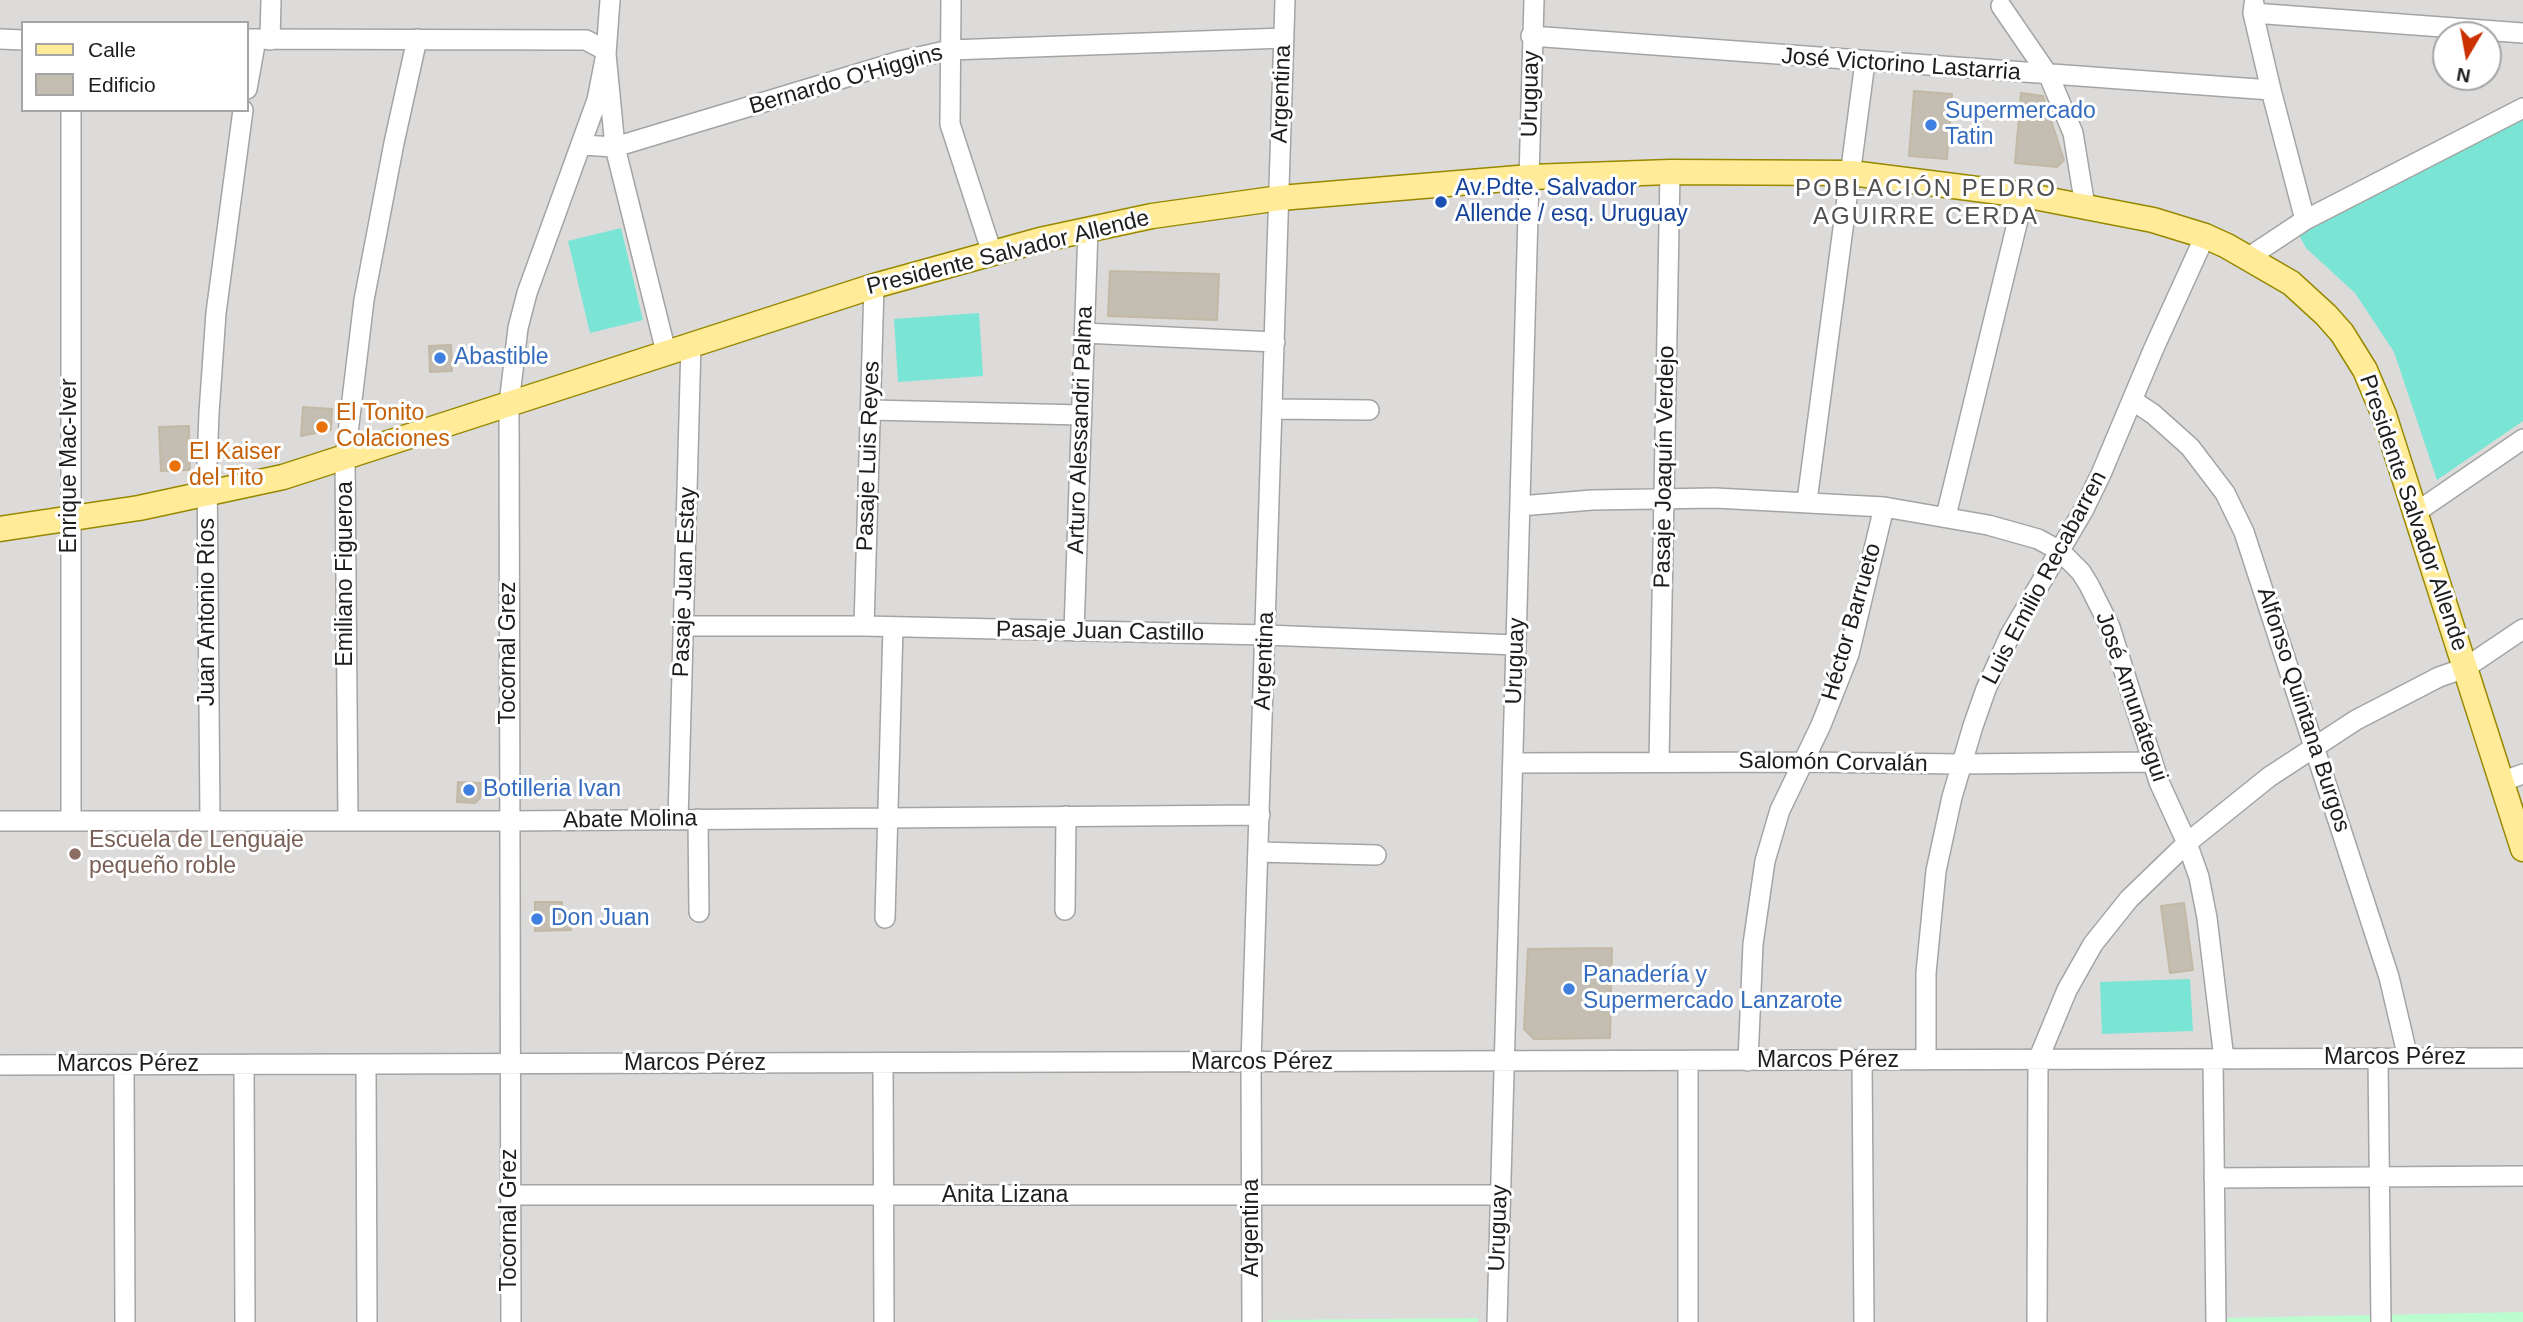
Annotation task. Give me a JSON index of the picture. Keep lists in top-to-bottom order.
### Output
{
  "streets": {
    "main road": ["Presidente Salvador Allende"],
    "street": [
      "José Victorino Lastarria",
      "Bernardo O'Higgins",
      "Argentina",
      "Uruguay",
      "Arturo Alessandri Palma",
      "Pasaje Luis Reyes",
      "Enrique Mac-Iver",
      "Pasaje Joaquín Verdejo",
      "Emiliano Figueroa",
      "Luis Emilio Recabarren",
      "Pasaje Juan Estay",
      "Juan Antonio Ríos",
      "Héctor Barrueto",
      "Pasaje Juan Castillo",
      "Tocornal Grez",
      "José Amunátegui",
      "Alfonso Quintana Burgos",
      "Salomón Corvalán",
      "Abate Molina",
      "Marcos Pérez",
      "Anita Lizana"
    ]
  },
  "crossings": [
    ["José Victorino Lastarria", "Uruguay"],
    ["Bernardo O'Higgins", "Argentina"],
    ["Bernardo O'Higgins", "Tocornal Grez"],
    ["Argentina", "Presidente Salvador Allende"],
    ["Argentina", "Pasaje Juan Castillo"],
    ["Argentina", "Abate Molina"],
    ["Argentina", "Marcos Pérez"],
    ["Argentina", "Anita Lizana"],
    ["Uruguay", "Presidente Salvador Allende"],
    ["Uruguay", "Pasaje Juan Castillo"],
    ["Uruguay", "José Amunátegui"],
    ["Uruguay", "Salomón Corvalán"],
    ["Uruguay", "Marcos Pérez"],
    ["Uruguay", "Anita Lizana"],
    ["Presidente Salvador Allende", "Arturo Alessandri Palma"],
    ["Presidente Salvador Allende", "Pasaje Luis Reyes"],
    ["Presidente Salvador Allende", "Enrique Mac-Iver"],
    ["Presidente Salvador Allende", "Pasaje Joaquín Verdejo"],
    ["Presidente Salvador Allende", "Emiliano Figueroa"],
    ["Presidente Salvador Allende", "Luis Emilio Recabarren"],
    ["Presidente Salvador Allende", "Pasaje Juan Estay"],
    ["Presidente Salvador Allende", "Juan Antonio Ríos"],
    ["Presidente Salvador Allende", "Tocornal Grez"],
    ["Arturo Alessandri Palma", "Pasaje Juan Castillo"],
    ["Pasaje Luis Reyes", "Pasaje Juan Castillo"],
    ["Enrique Mac-Iver", "Abate Molina"],
    ["Pasaje Joaquín Verdejo", "José Amunátegui"],
    ["Pasaje Joaquín Verdejo", "Salomón Corvalán"],
    ["Emiliano Figueroa", "Abate Molina"],
    ["Luis Emilio Recabarren", "José Amunátegui"],
    ["Luis Emilio Recabarren", "Alfonso Quintana Burgos"],
    ["Luis Emilio Recabarren", "Salomón Corvalán"],
    ["Luis Emilio Recabarren", "Marcos Pérez"],
    ["Pasaje Juan Estay", "Pasaje Juan Castillo"],
    ["Pasaje Juan Estay", "Abate Molina"],
    ["Juan Antonio Ríos", "Abate Molina"],
    ["Héctor Barrueto", "José Amunátegui"],
    ["Héctor Barrueto", "Salomón Corvalán"],
    ["Héctor Barrueto", "Marcos Pérez"],
    ["Tocornal Grez", "Abate Molina"],
    ["Tocornal Grez", "Marcos Pérez"],
    ["Tocornal Grez", "Anita Lizana"],
    ["José Amunátegui", "Salomón Corvalán"],
    ["José Amunátegui", "Marcos Pérez"],
    ["Alfonso Quintana Burgos", "Marcos Pérez"]
  ],
  "districts": ["POBLACIÓN PEDRO AGUIRRE CERDA"],
  "places": [
    "Supermercado Tatin",
    "Av.Pdte. Salvador Allende / esq. Uruguay",
    "Abastible",
    "El Tonito Colaciones",
    "El Kaiser del Tito",
    "Botilleria Ivan",
    "Escuela de Lenguaje pequeño roble",
    "Don Juan",
    "Panadería y Supermercado Lanzarote"
  ],
  "legend": ["Calle", "Edificio"],
  "north": "bottom"
}
